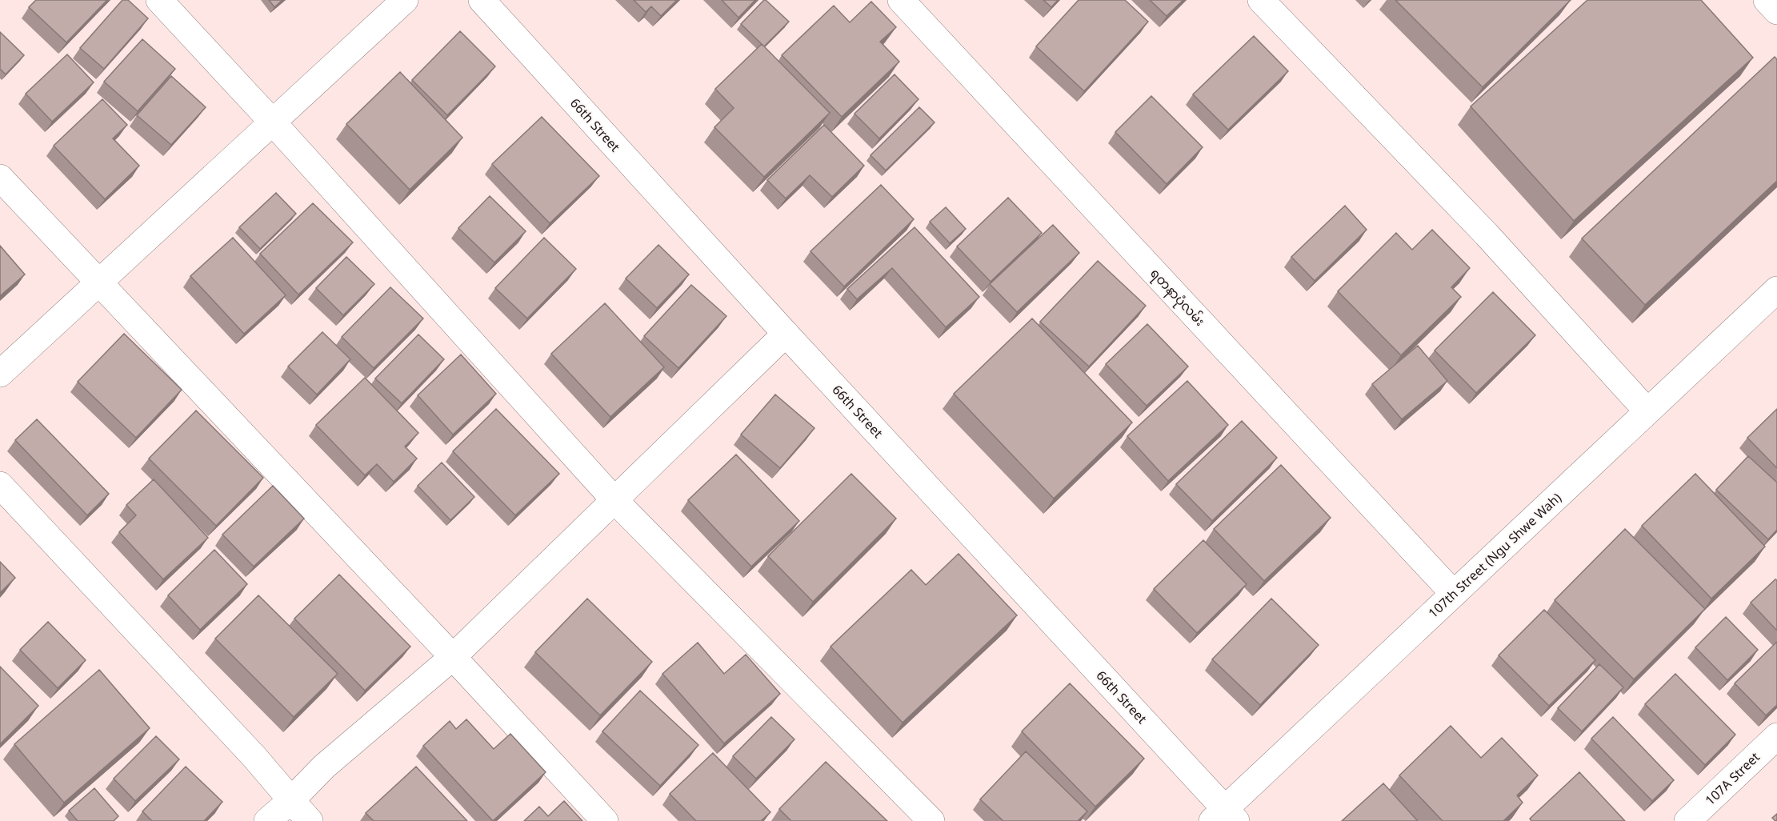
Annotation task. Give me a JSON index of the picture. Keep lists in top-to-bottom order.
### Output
{
  "streets": {
    "street": [
      "66th Street",
      "ရတနာပုံလမ်း",
      "107th Street (Ngu Shwe Wah)",
      "107A Street"
    ]
  },
  "crossings": [
    ["66th Street", "107th Street (Ngu Shwe Wah)"],
    ["ရတနာပုံလမ်း", "107th Street (Ngu Shwe Wah)"]
  ]
}
